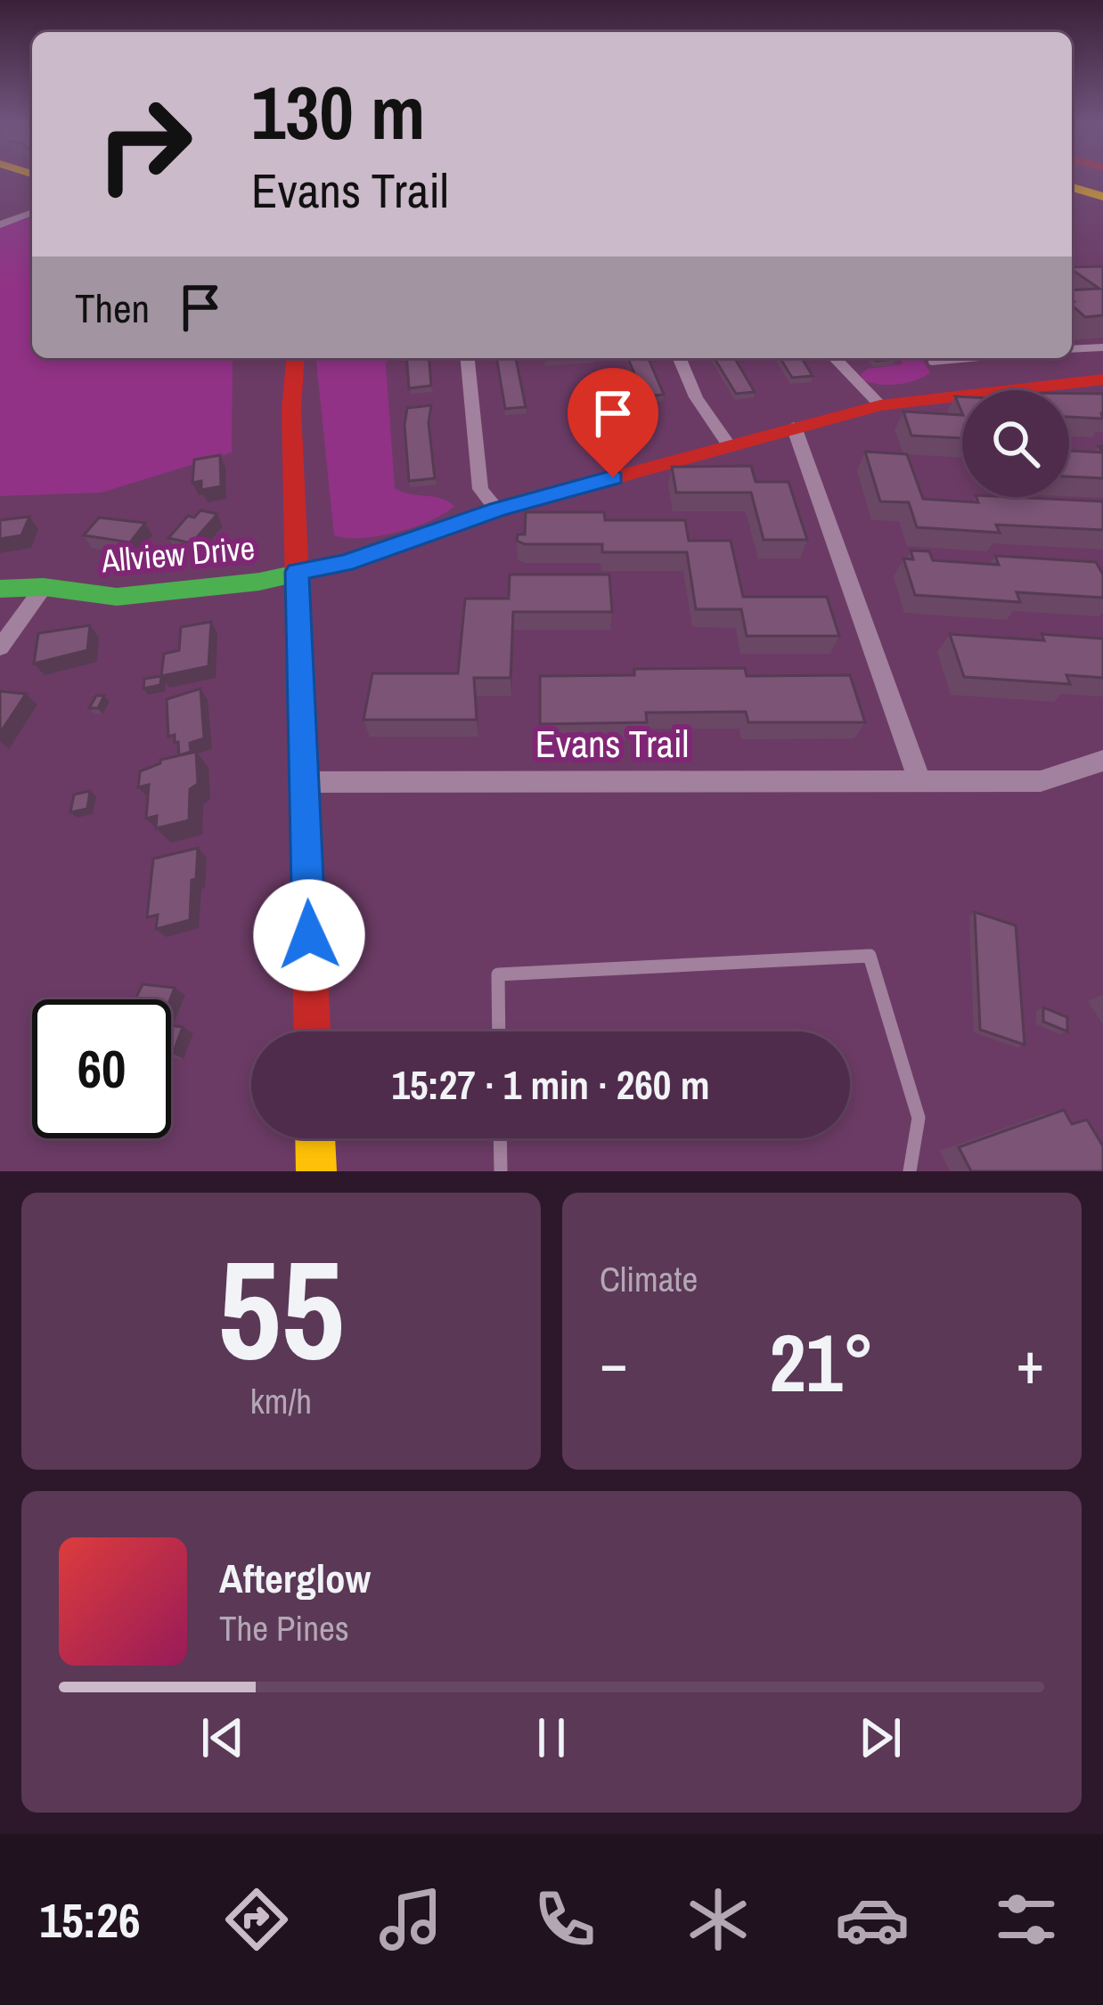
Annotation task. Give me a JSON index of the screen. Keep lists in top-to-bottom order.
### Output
{
  "streets": {
    "main road": ["Allview Drive"],
    "street": ["Evans Trail"]
  },
  "page": {
    "turn": ["130 m", "Evans Trail"],
    "then": "Then",
    "limit": "60",
    "trip": "15:27 · 1 min · 260 m",
    "tile": [
      ["55", "km/h"],
      "Climate"
    ],
    "heat": ["−", "21°", "+"],
    "song": ["Afterglow", "The Pines"],
    "tabs": "15:26"
  }
}
